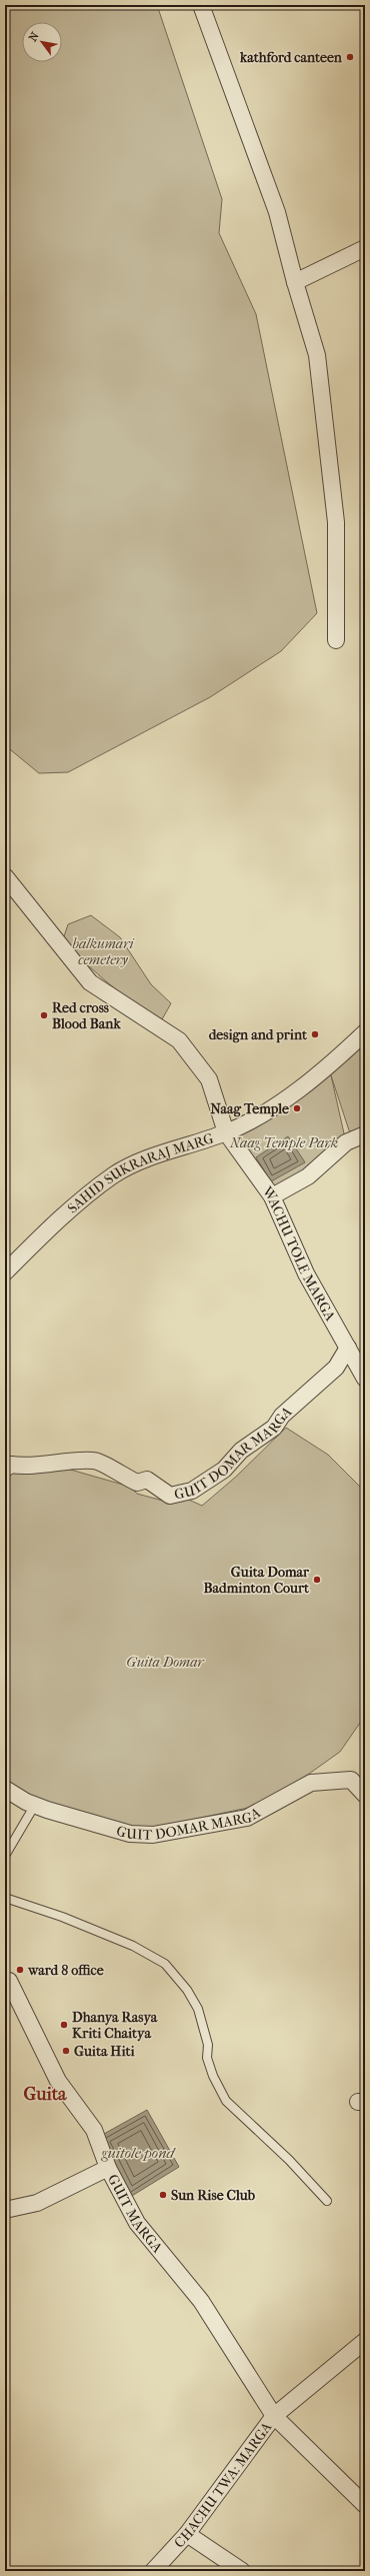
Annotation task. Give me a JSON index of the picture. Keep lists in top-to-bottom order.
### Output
{
  "streets": {
    "street": [
      "SAHID SUKRARAJ MARG",
      "WACHU TOLE MARGA",
      "GUIT DOMAR MARGA",
      "GUIT MARGA",
      "CHACHU TWA: MARGA"
    ]
  },
  "crossings": [
    ["SAHID SUKRARAJ MARG", "WACHU TOLE MARGA"],
    ["WACHU TOLE MARGA", "GUIT DOMAR MARGA"],
    ["GUIT MARGA", "CHACHU TWA: MARGA"]
  ],
  "districts": ["Guita"],
  "water": ["guitole pond"],
  "parks": ["balkumari cemetery", "Naag Temple Park", "Guita Domar"],
  "places": [
    "kathford canteen",
    "Red cross Blood Bank",
    "design and print",
    "Naag Temple",
    "Guita Domar Badminton Court",
    "ward 8 office",
    "Dhanya Rasya Kriti Chaitya",
    "Guita Hiti",
    "Sun Rise Club"
  ],
  "north": "top left"
}
